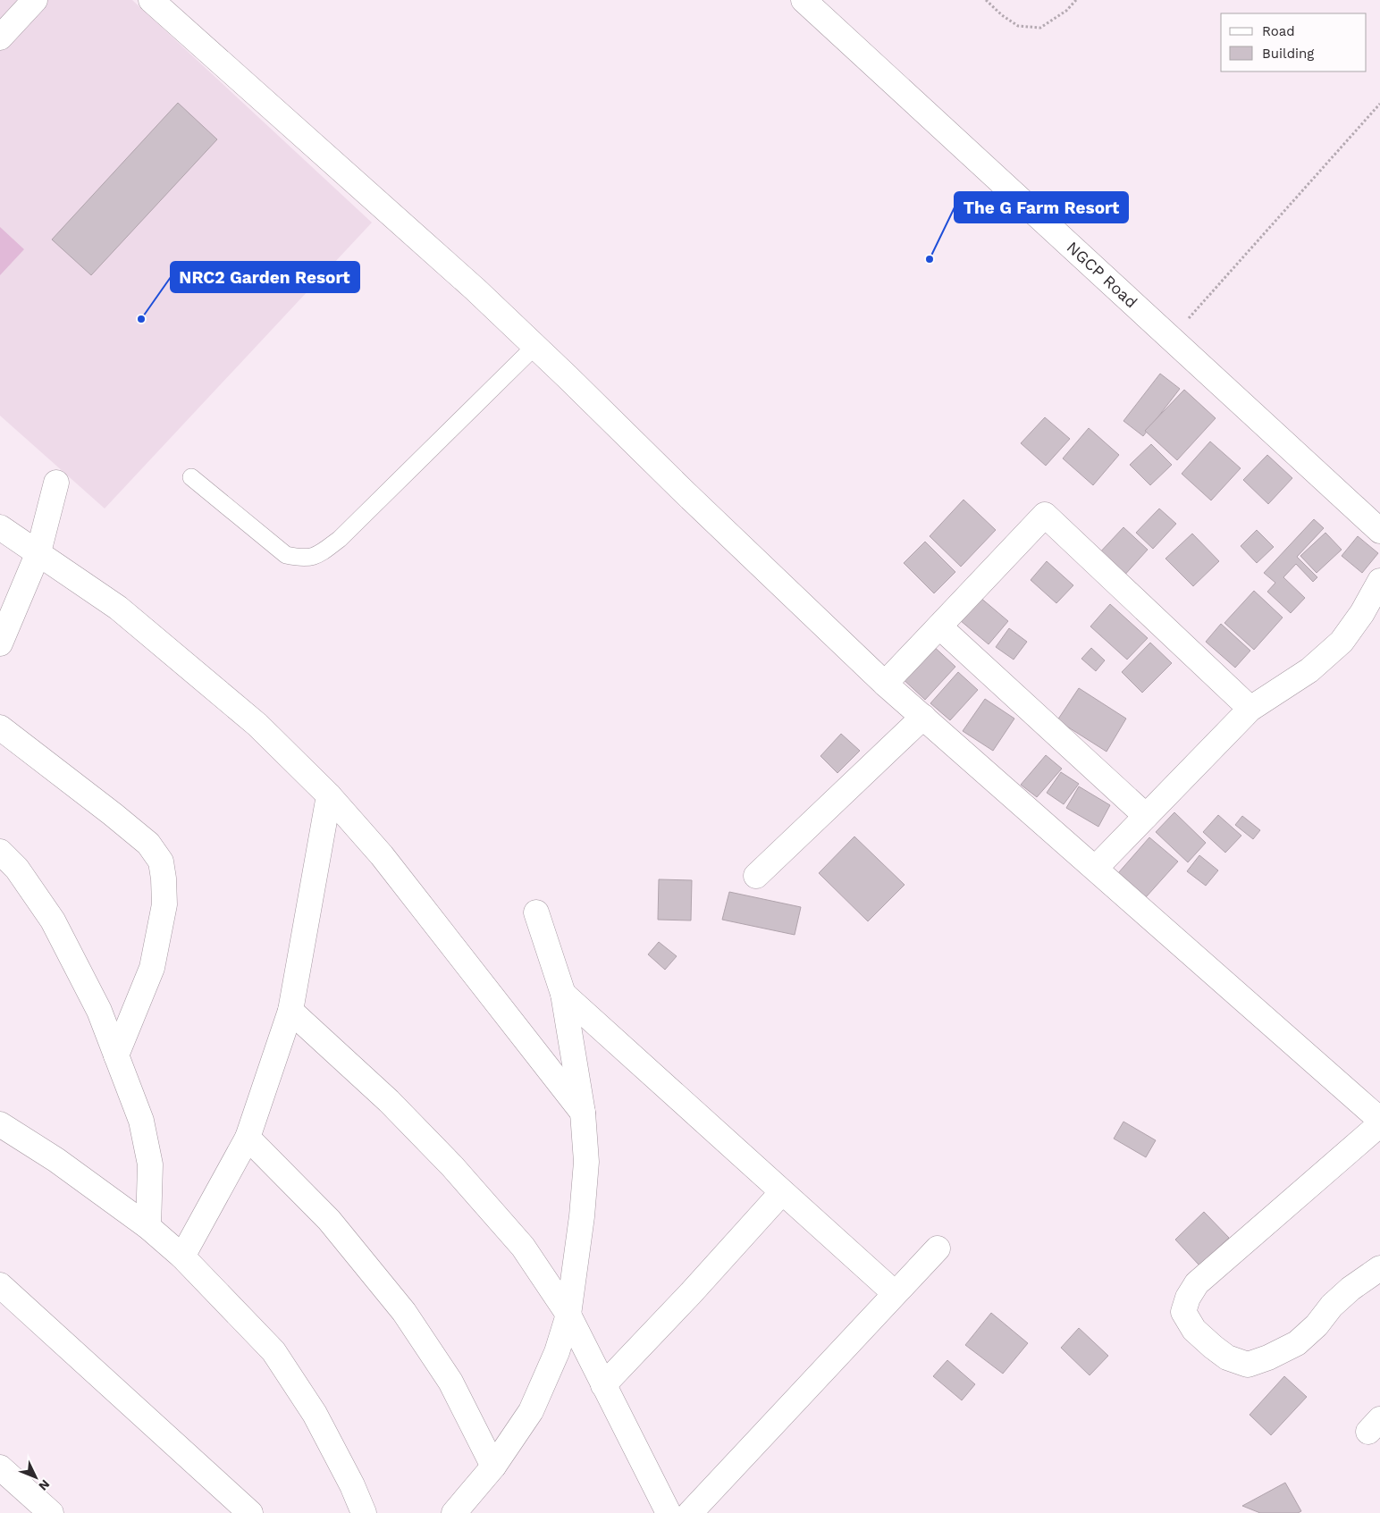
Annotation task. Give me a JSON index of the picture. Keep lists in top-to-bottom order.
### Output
{
  "streets": {
    "street": ["NGCP Road"]
  },
  "places": ["The G Farm Resort", "NRC2 Garden Resort"],
  "legend": ["Road", "Building"],
  "north": "bottom right"
}
